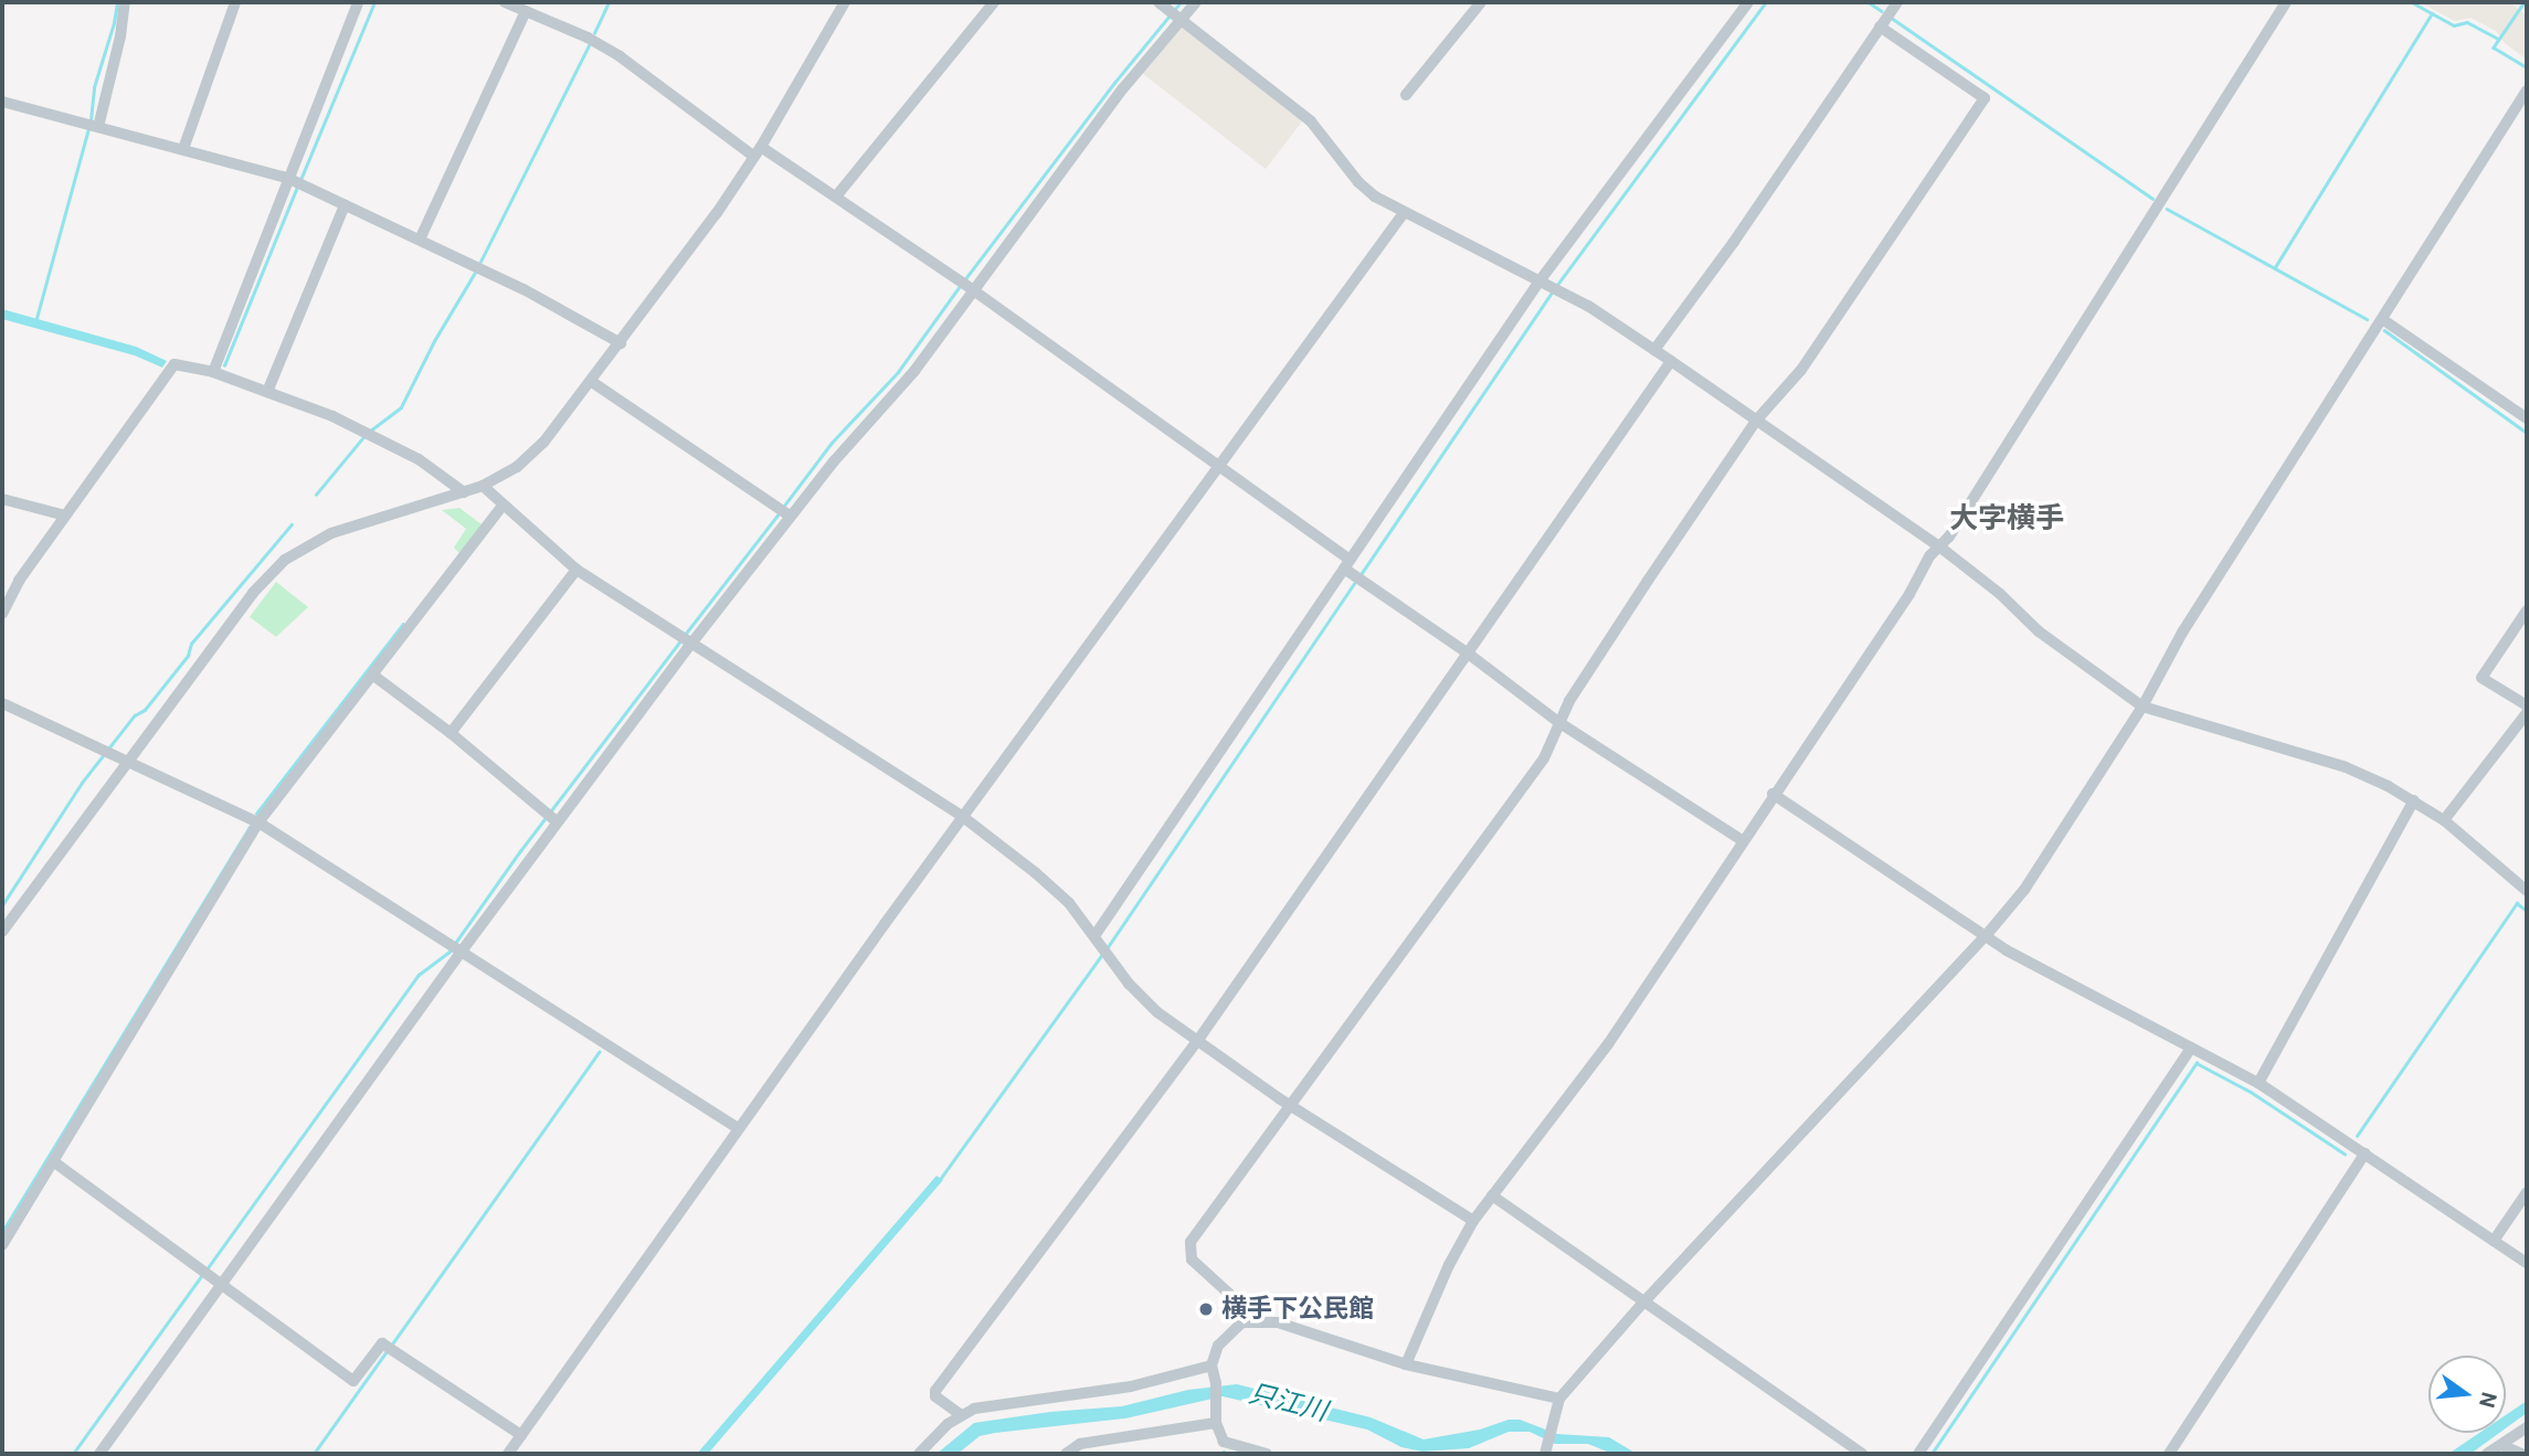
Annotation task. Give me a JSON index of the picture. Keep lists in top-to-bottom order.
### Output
{
  "districts": ["大字横手"],
  "water": ["只江川"],
  "places": ["横手下公民館"],
  "north": "right"
}
